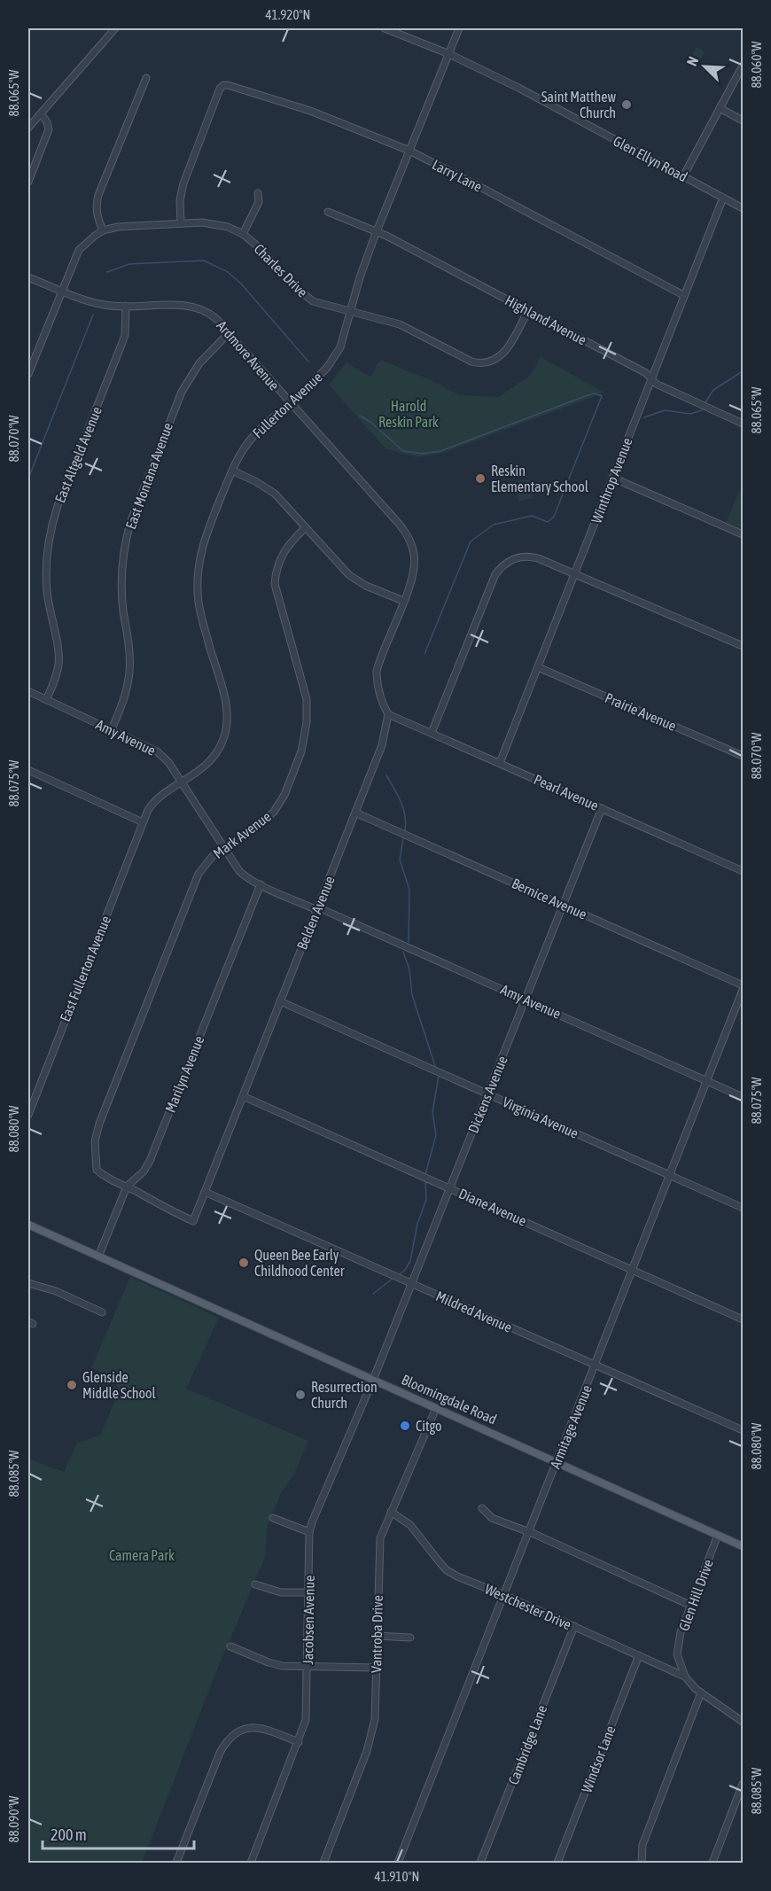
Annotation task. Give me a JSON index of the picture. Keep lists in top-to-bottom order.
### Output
{
  "streets": {
    "main road": ["Bloomingdale Road"],
    "street": [
      "Glen Ellyn Road",
      "Larry Lane",
      "Charles Drive",
      "Highland Avenue",
      "Ardmore Avenue",
      "Fullerton Avenue",
      "East Altgeld Avenue",
      "East Montana Avenue",
      "Winthrop Avenue",
      "Prairie Avenue",
      "Amy Avenue",
      "Pearl Avenue",
      "Mark Avenue",
      "Bernice Avenue",
      "Belden Avenue",
      "East Fullerton Avenue",
      "Marilyn Avenue",
      "Dickens Avenue",
      "Virginia Avenue",
      "Diane Avenue",
      "Mildred Avenue",
      "Armitage Avenue",
      "Glen Hill Drive",
      "Westchester Drive",
      "Jacobsen Avenue",
      "Vantroba Drive",
      "Cambridge Lane",
      "Windsor Lane"
    ]
  },
  "crossings": [
    ["Glen Ellyn Road", "Fullerton Avenue"],
    ["Glen Ellyn Road", "Winthrop Avenue"],
    ["Larry Lane", "Charles Drive"],
    ["Larry Lane", "Fullerton Avenue"],
    ["Larry Lane", "Winthrop Avenue"],
    ["Charles Drive", "Highland Avenue"],
    ["Charles Drive", "Fullerton Avenue"],
    ["Highland Avenue", "Fullerton Avenue"],
    ["Highland Avenue", "Winthrop Avenue"],
    ["Ardmore Avenue", "Fullerton Avenue"],
    ["Ardmore Avenue", "East Altgeld Avenue"],
    ["Ardmore Avenue", "East Montana Avenue"],
    ["Fullerton Avenue", "Amy Avenue"],
    ["Fullerton Avenue", "East Fullerton Avenue"],
    ["East Altgeld Avenue", "Amy Avenue"],
    ["East Montana Avenue", "Amy Avenue"],
    ["Winthrop Avenue", "Prairie Avenue"],
    ["Winthrop Avenue", "Pearl Avenue"],
    ["Amy Avenue", "Mark Avenue"],
    ["Amy Avenue", "Belden Avenue"],
    ["Amy Avenue", "Marilyn Avenue"],
    ["Amy Avenue", "Dickens Avenue"],
    ["Amy Avenue", "Armitage Avenue"],
    ["Pearl Avenue", "Belden Avenue"],
    ["Pearl Avenue", "Dickens Avenue"],
    ["Mark Avenue", "Belden Avenue"],
    ["Mark Avenue", "Marilyn Avenue"],
    ["Bernice Avenue", "Belden Avenue"],
    ["Bernice Avenue", "Dickens Avenue"],
    ["Belden Avenue", "Marilyn Avenue"],
    ["Belden Avenue", "Virginia Avenue"],
    ["Belden Avenue", "Diane Avenue"],
    ["Belden Avenue", "Mildred Avenue"],
    ["Marilyn Avenue", "Bloomingdale Road"],
    ["Dickens Avenue", "Virginia Avenue"],
    ["Dickens Avenue", "Diane Avenue"],
    ["Dickens Avenue", "Mildred Avenue"],
    ["Dickens Avenue", "Bloomingdale Road"],
    ["Dickens Avenue", "Jacobsen Avenue"],
    ["Virginia Avenue", "Armitage Avenue"],
    ["Diane Avenue", "Armitage Avenue"],
    ["Mildred Avenue", "Armitage Avenue"],
    ["Bloomingdale Road", "Armitage Avenue"],
    ["Bloomingdale Road", "Glen Hill Drive"],
    ["Bloomingdale Road", "Jacobsen Avenue"],
    ["Bloomingdale Road", "Vantroba Drive"],
    ["Armitage Avenue", "Westchester Drive"],
    ["Glen Hill Drive", "Westchester Drive"],
    ["Westchester Drive", "Vantroba Drive"],
    ["Westchester Drive", "Cambridge Lane"],
    ["Westchester Drive", "Windsor Lane"]
  ],
  "parks": ["Harold Reskin Park", "Camera Park"],
  "places": [
    "Saint Matthew Church",
    "Reskin Elementary School",
    "Queen Bee Early Childhood Center",
    "Glenside Middle School",
    "Resurrection Church",
    "Citgo"
  ],
  "scale_bar": "200 m",
  "north": "top left",
  "coordinates": [
    "41.920°N",
    "88.060°W",
    "88.065°W",
    "88.070°W",
    "88.075°W",
    "88.080°W",
    "88.085°W",
    "88.090°W",
    "41.910°N"
  ]
}
